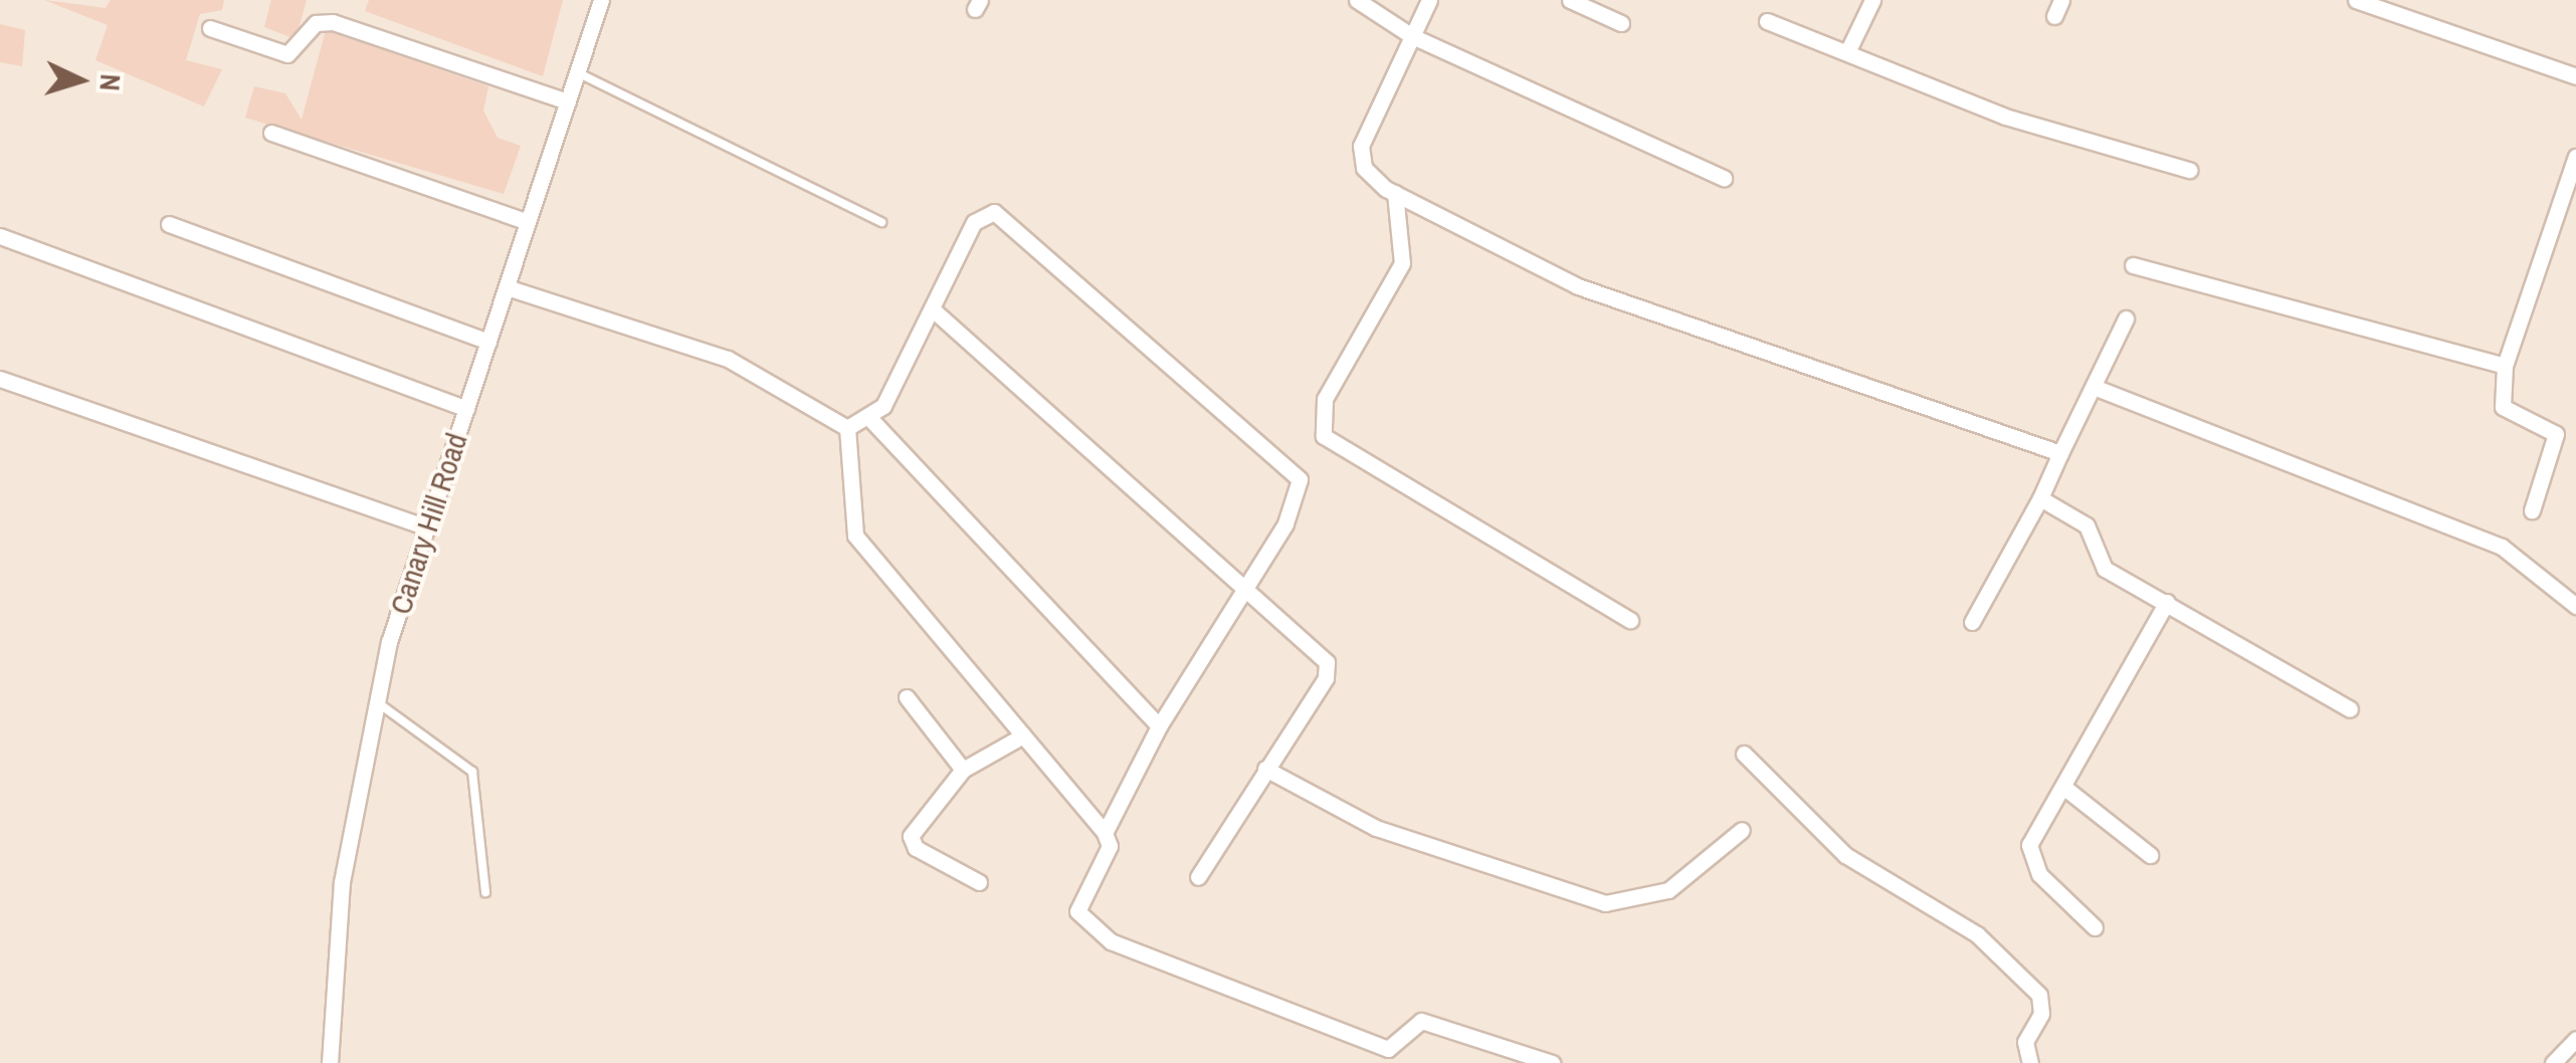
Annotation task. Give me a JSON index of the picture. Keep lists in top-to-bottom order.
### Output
{
  "streets": {
    "street": ["Canary Hill Road"]
  },
  "north": "right"
}
